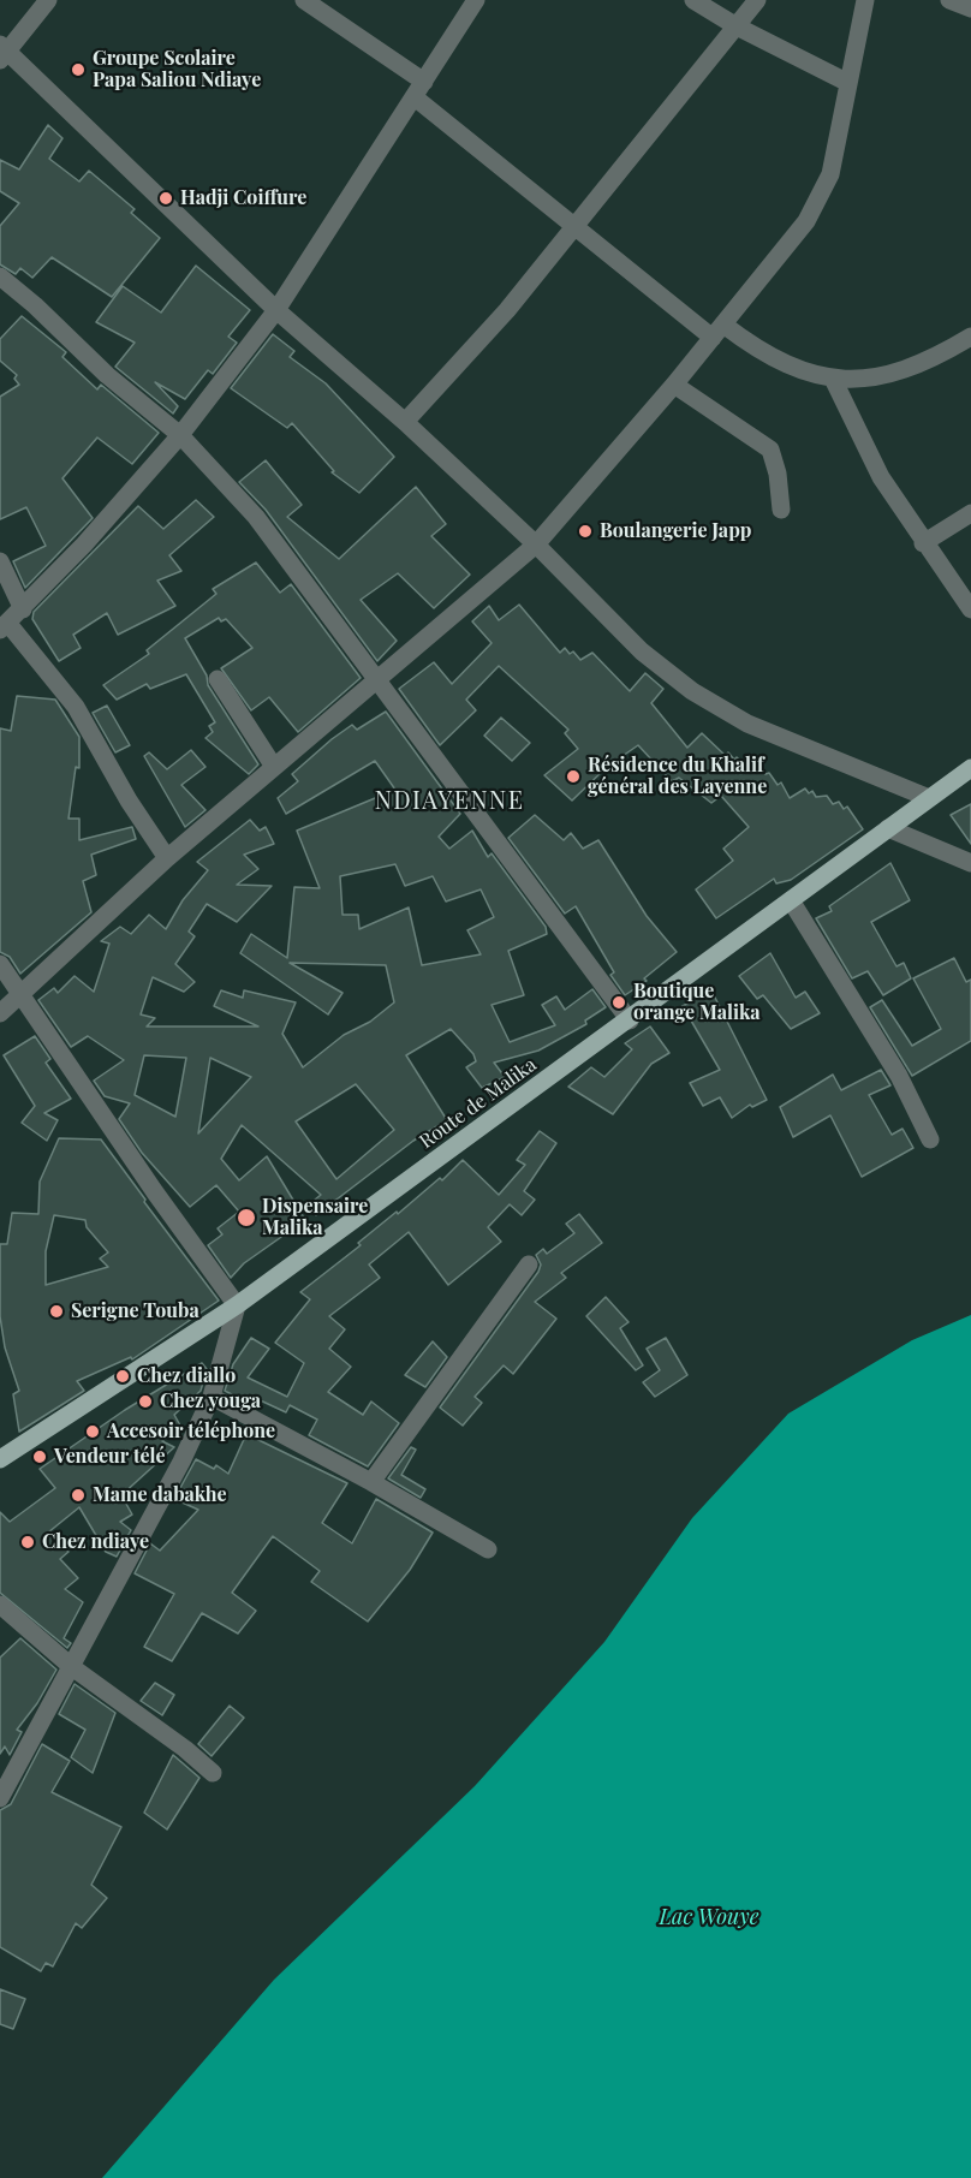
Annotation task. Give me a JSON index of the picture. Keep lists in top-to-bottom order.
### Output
{
  "streets": {
    "main road": ["Route de Malika"]
  },
  "districts": ["NDIAYENNE"],
  "water": ["Lac Wouye"],
  "places": [
    "Groupe Scolaire Papa Saliou Ndiaye",
    "Hadji Coiffure",
    "Boulangerie Japp",
    "Résidence du Khalif général des Layenne",
    "Boutique orange Malika",
    "Dispensaire Malika",
    "Serigne Touba",
    "Chez diallo",
    "Chez youga",
    "Accesoir téléphone",
    "Vendeur télé",
    "Mame dabakhe",
    "Chez ndiaye"
  ]
}
